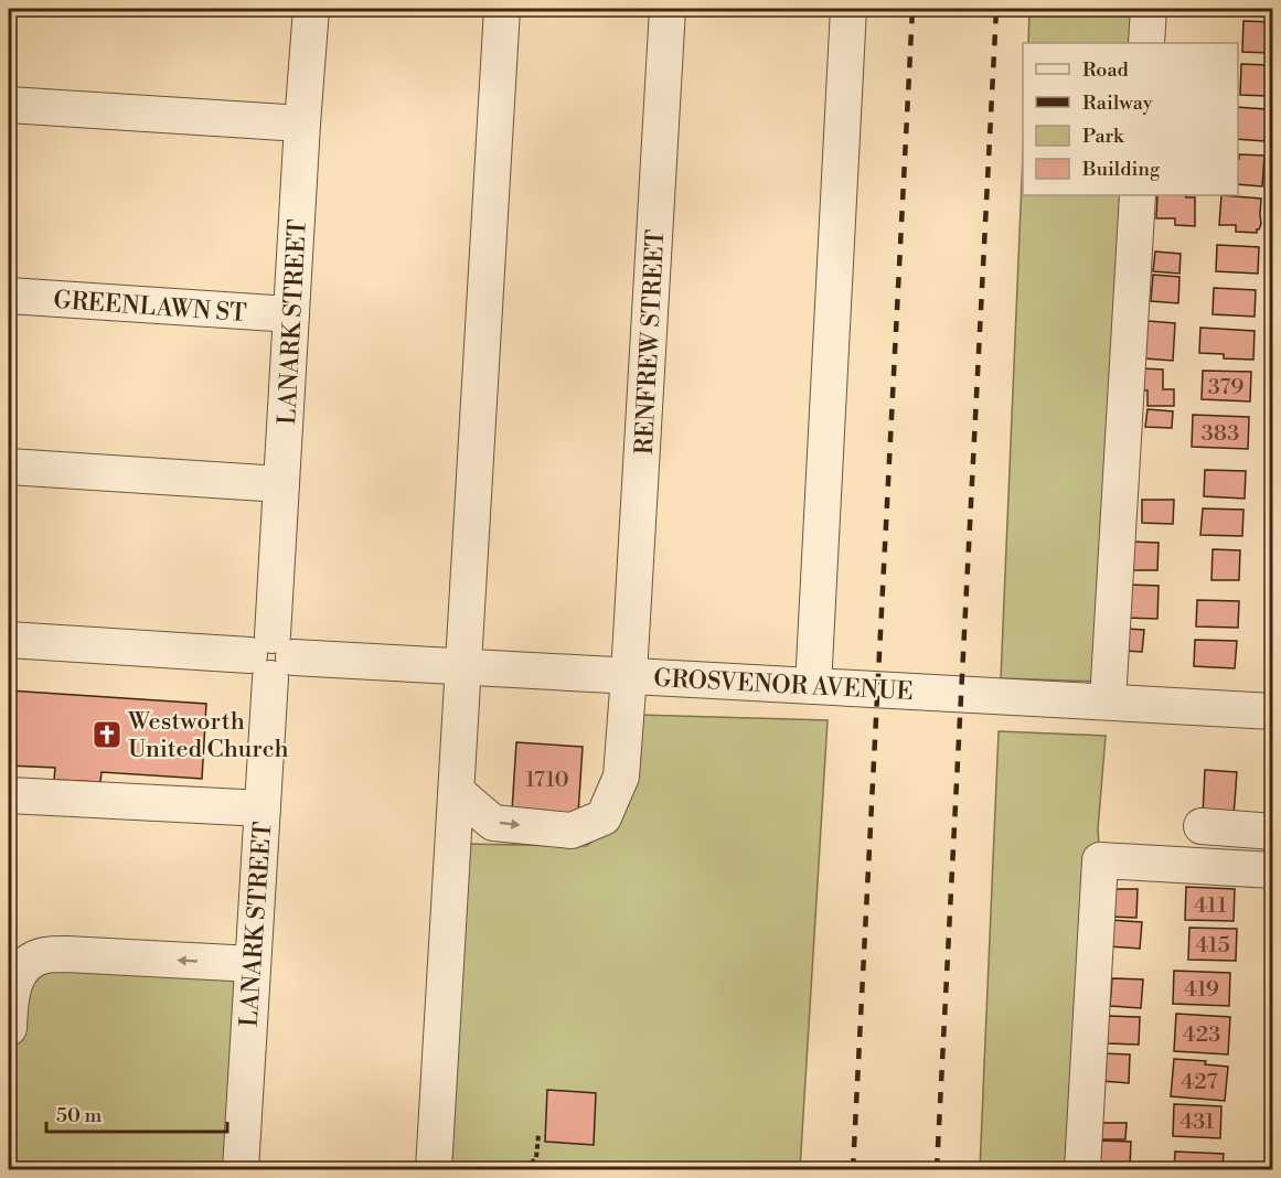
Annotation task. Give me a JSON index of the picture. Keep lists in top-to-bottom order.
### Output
{
  "streets": {
    "street": [
      "GREENLAWN ST",
      "LANARK STREET",
      "RENFREW STREET",
      "GROSVENOR AVENUE"
    ]
  },
  "crossings": [
    ["GREENLAWN ST", "LANARK STREET"],
    ["LANARK STREET", "GROSVENOR AVENUE"],
    ["RENFREW STREET", "GROSVENOR AVENUE"]
  ],
  "places": {
    "church": ["Westworth United Church"]
  },
  "house_numbers": [
    "379",
    "383",
    "1710",
    "411",
    "415",
    "419",
    "423",
    "427",
    "431"
  ],
  "legend": [
    "Road",
    "Railway",
    "Park",
    "Building"
  ],
  "scale_bar": "50 m"
}
